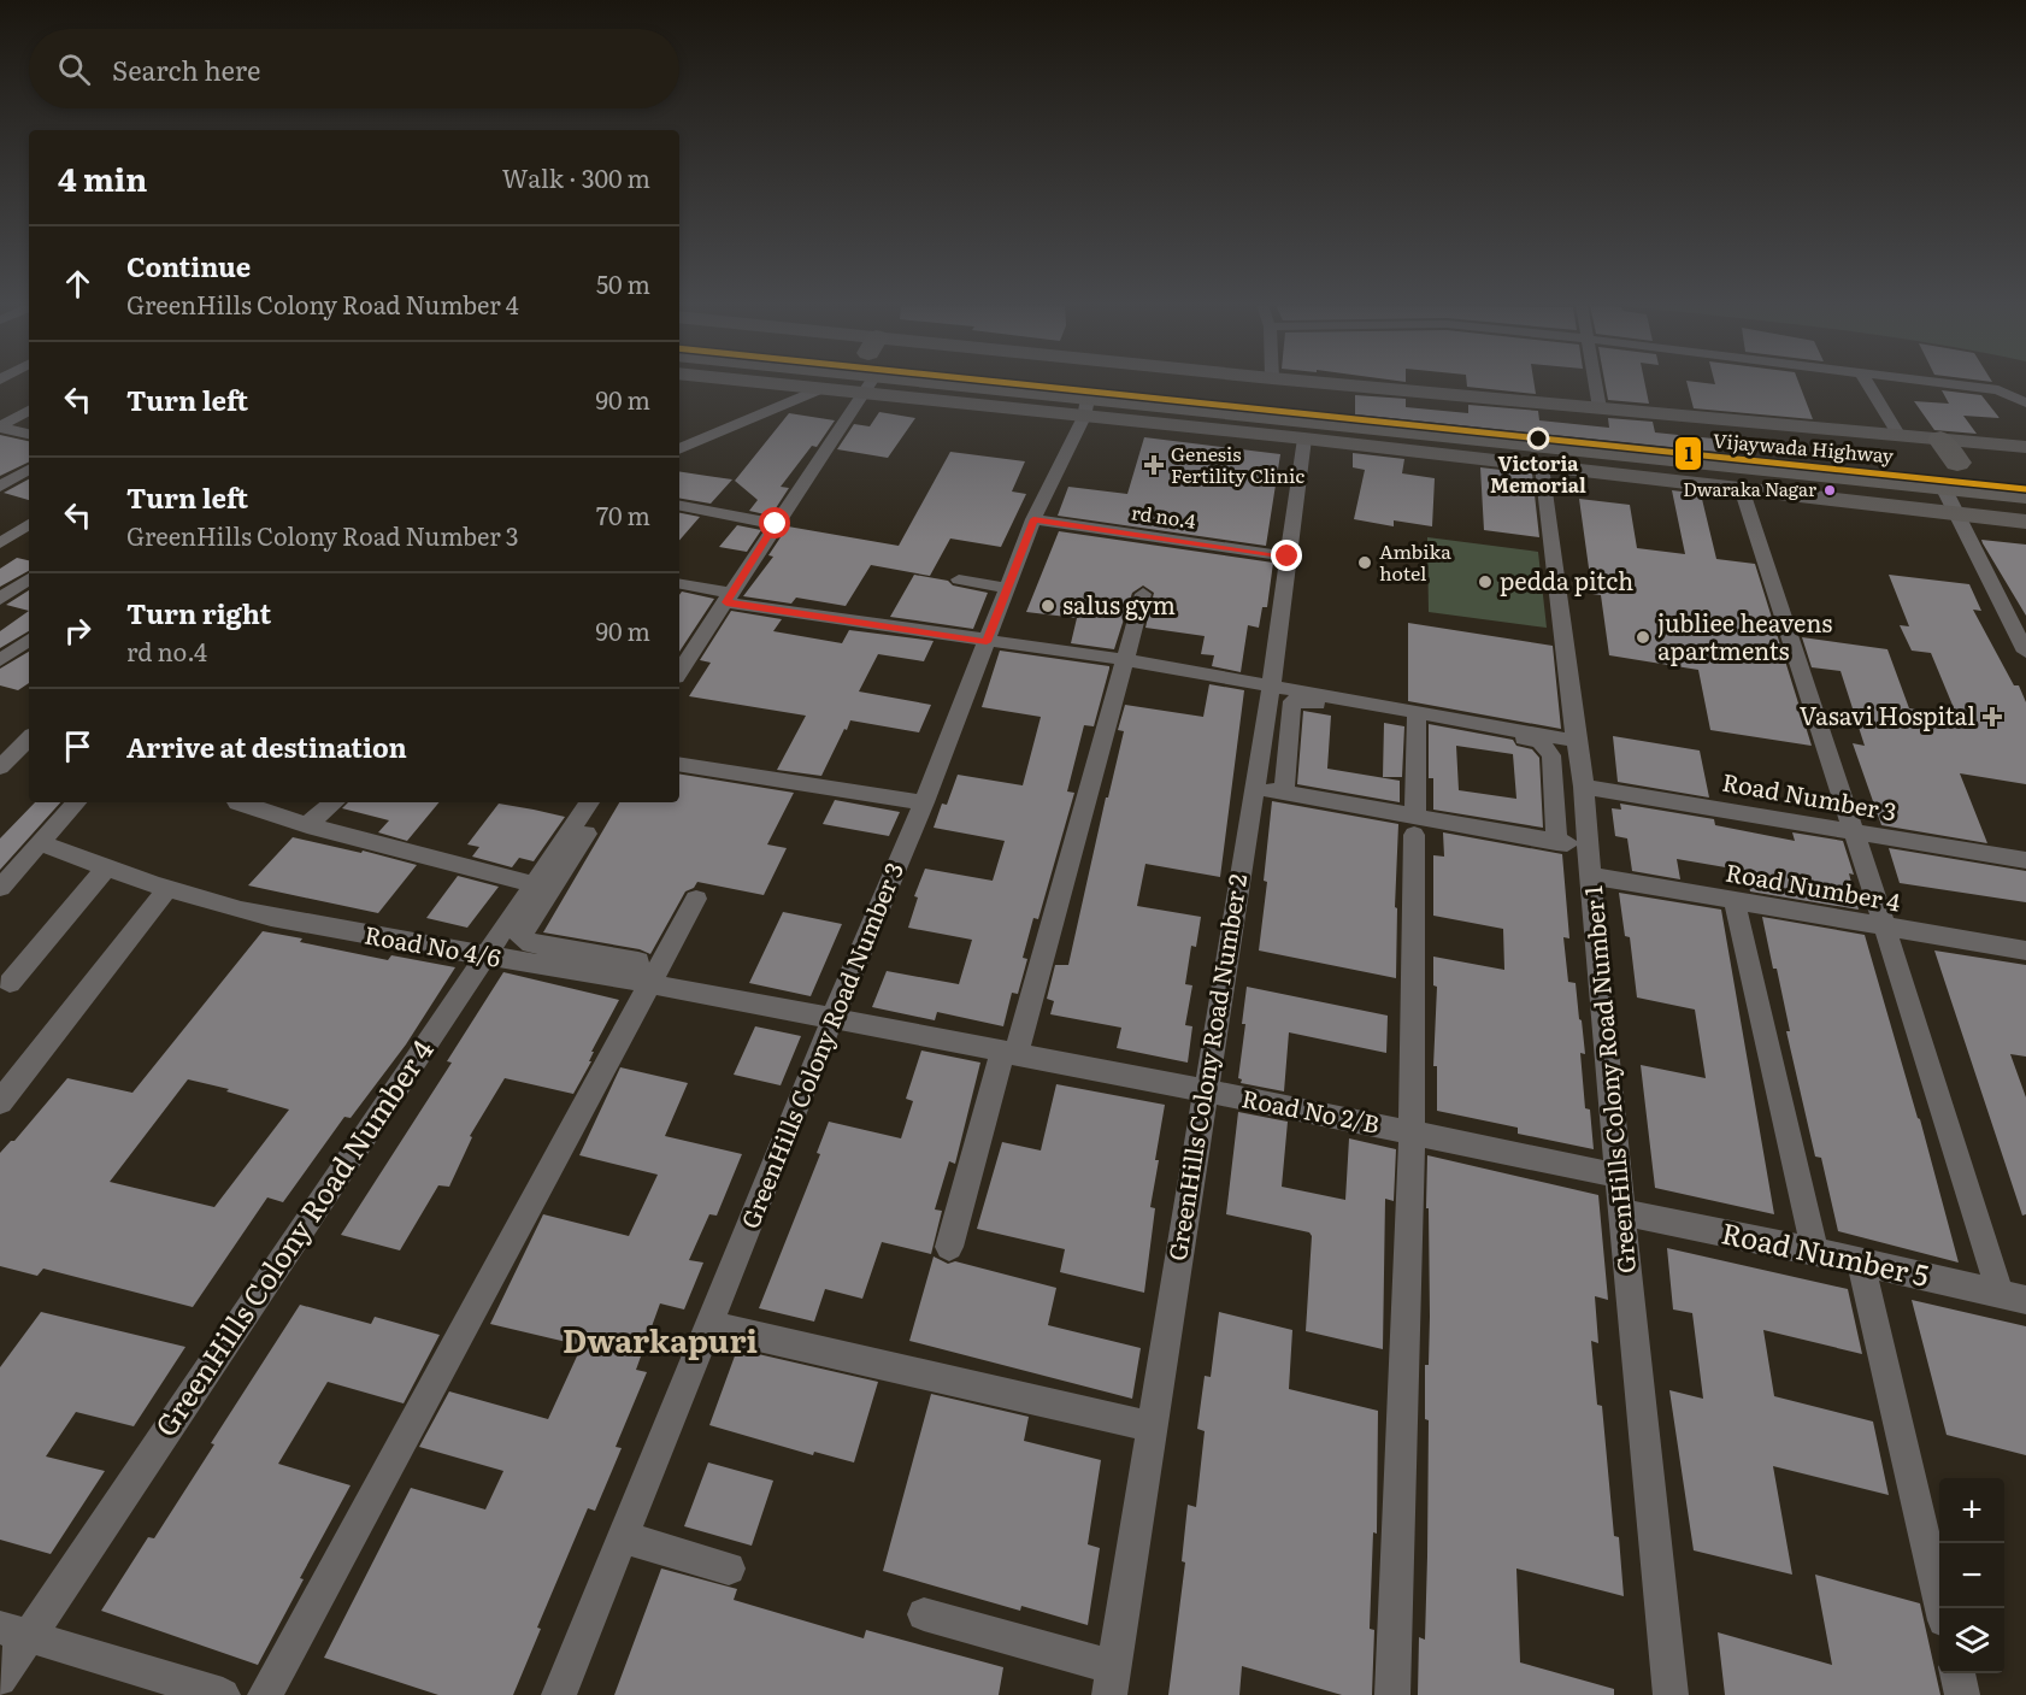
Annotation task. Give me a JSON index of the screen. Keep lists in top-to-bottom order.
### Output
{
  "streets": {
    "highway": ["Vijaywada Highway"],
    "street": [
      "rd no.4",
      "Road Number 3",
      "Road Number 4",
      "Road No 4/6",
      "GreenHills Colony Road Number 3",
      "GreenHills Colony Road Number 2",
      "GreenHills Colony Road Number 1",
      "Road No 2/B",
      "GreenHills Colony Road Number 4",
      "Road Number 5"
    ]
  },
  "crossings": [
    ["Vijaywada Highway", "GreenHills Colony Road Number 3"],
    ["rd no.4", "GreenHills Colony Road Number 3"],
    ["rd no.4", "GreenHills Colony Road Number 2"],
    ["Road Number 3", "GreenHills Colony Road Number 1"],
    ["Road Number 4", "GreenHills Colony Road Number 1"],
    ["Road No 4/6", "GreenHills Colony Road Number 3"],
    ["Road No 4/6", "Road No 2/B"],
    ["Road No 4/6", "GreenHills Colony Road Number 4"],
    ["GreenHills Colony Road Number 3", "Road No 2/B"],
    ["GreenHills Colony Road Number 2", "Road No 2/B"],
    ["GreenHills Colony Road Number 1", "Road No 2/B"],
    ["GreenHills Colony Road Number 1", "Road Number 5"]
  ],
  "districts": ["Dwarkapuri"],
  "places": {
    "other": [
      "Victoria Memorial",
      "Dwaraka Nagar",
      "Ambika hotel",
      "pedda pitch",
      "salus gym",
      "jubliee heavens apartments"
    ],
    "health": ["Genesis Fertility Clinic", "Vasavi Hospital"]
  },
  "lines": ["metro line 1"],
  "page": {
    "search": "Search here",
    "heading": ["4 min", "Walk · 300 m"],
    "list": [
      ["Continue", "GreenHills Colony Road Number 4", "50 m"],
      ["Turn left", "90 m"],
      ["Turn left", "GreenHills Colony Road Number 3", "70 m"],
      ["Turn right", "rd no.4", "90 m"],
      "Arrive at destination"
    ],
    "map_buttons": ["+", "−"]
  }
}
